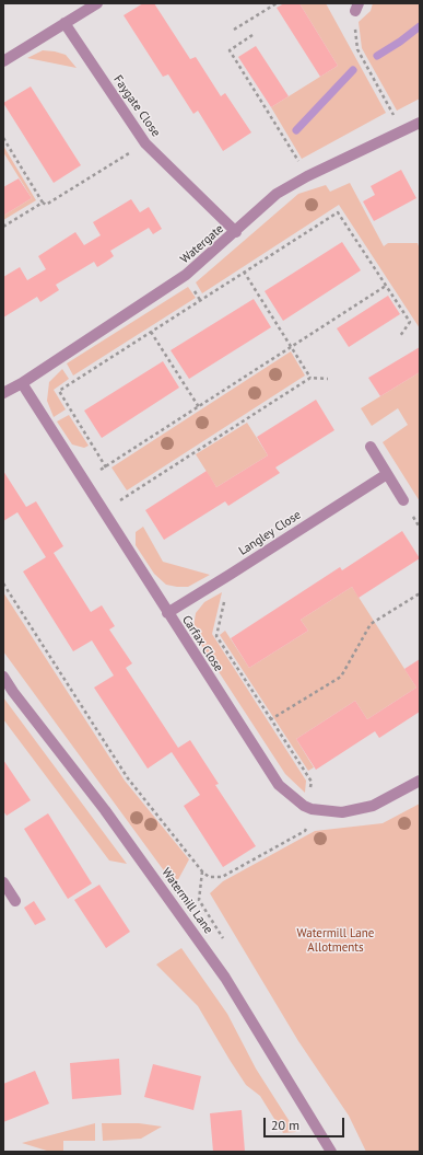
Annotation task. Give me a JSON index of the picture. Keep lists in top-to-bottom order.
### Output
{
  "streets": {
    "street": [
      "Faygate Close",
      "Watergate",
      "Langley Close",
      "Carfax Close",
      "Watermill Lane"
    ]
  },
  "crossings": [
    ["Faygate Close", "Watergate"],
    ["Watergate", "Carfax Close"],
    ["Langley Close", "Carfax Close"]
  ],
  "parks": ["Watermill Lane Allotments"],
  "scale_bar": "20 m"
}
